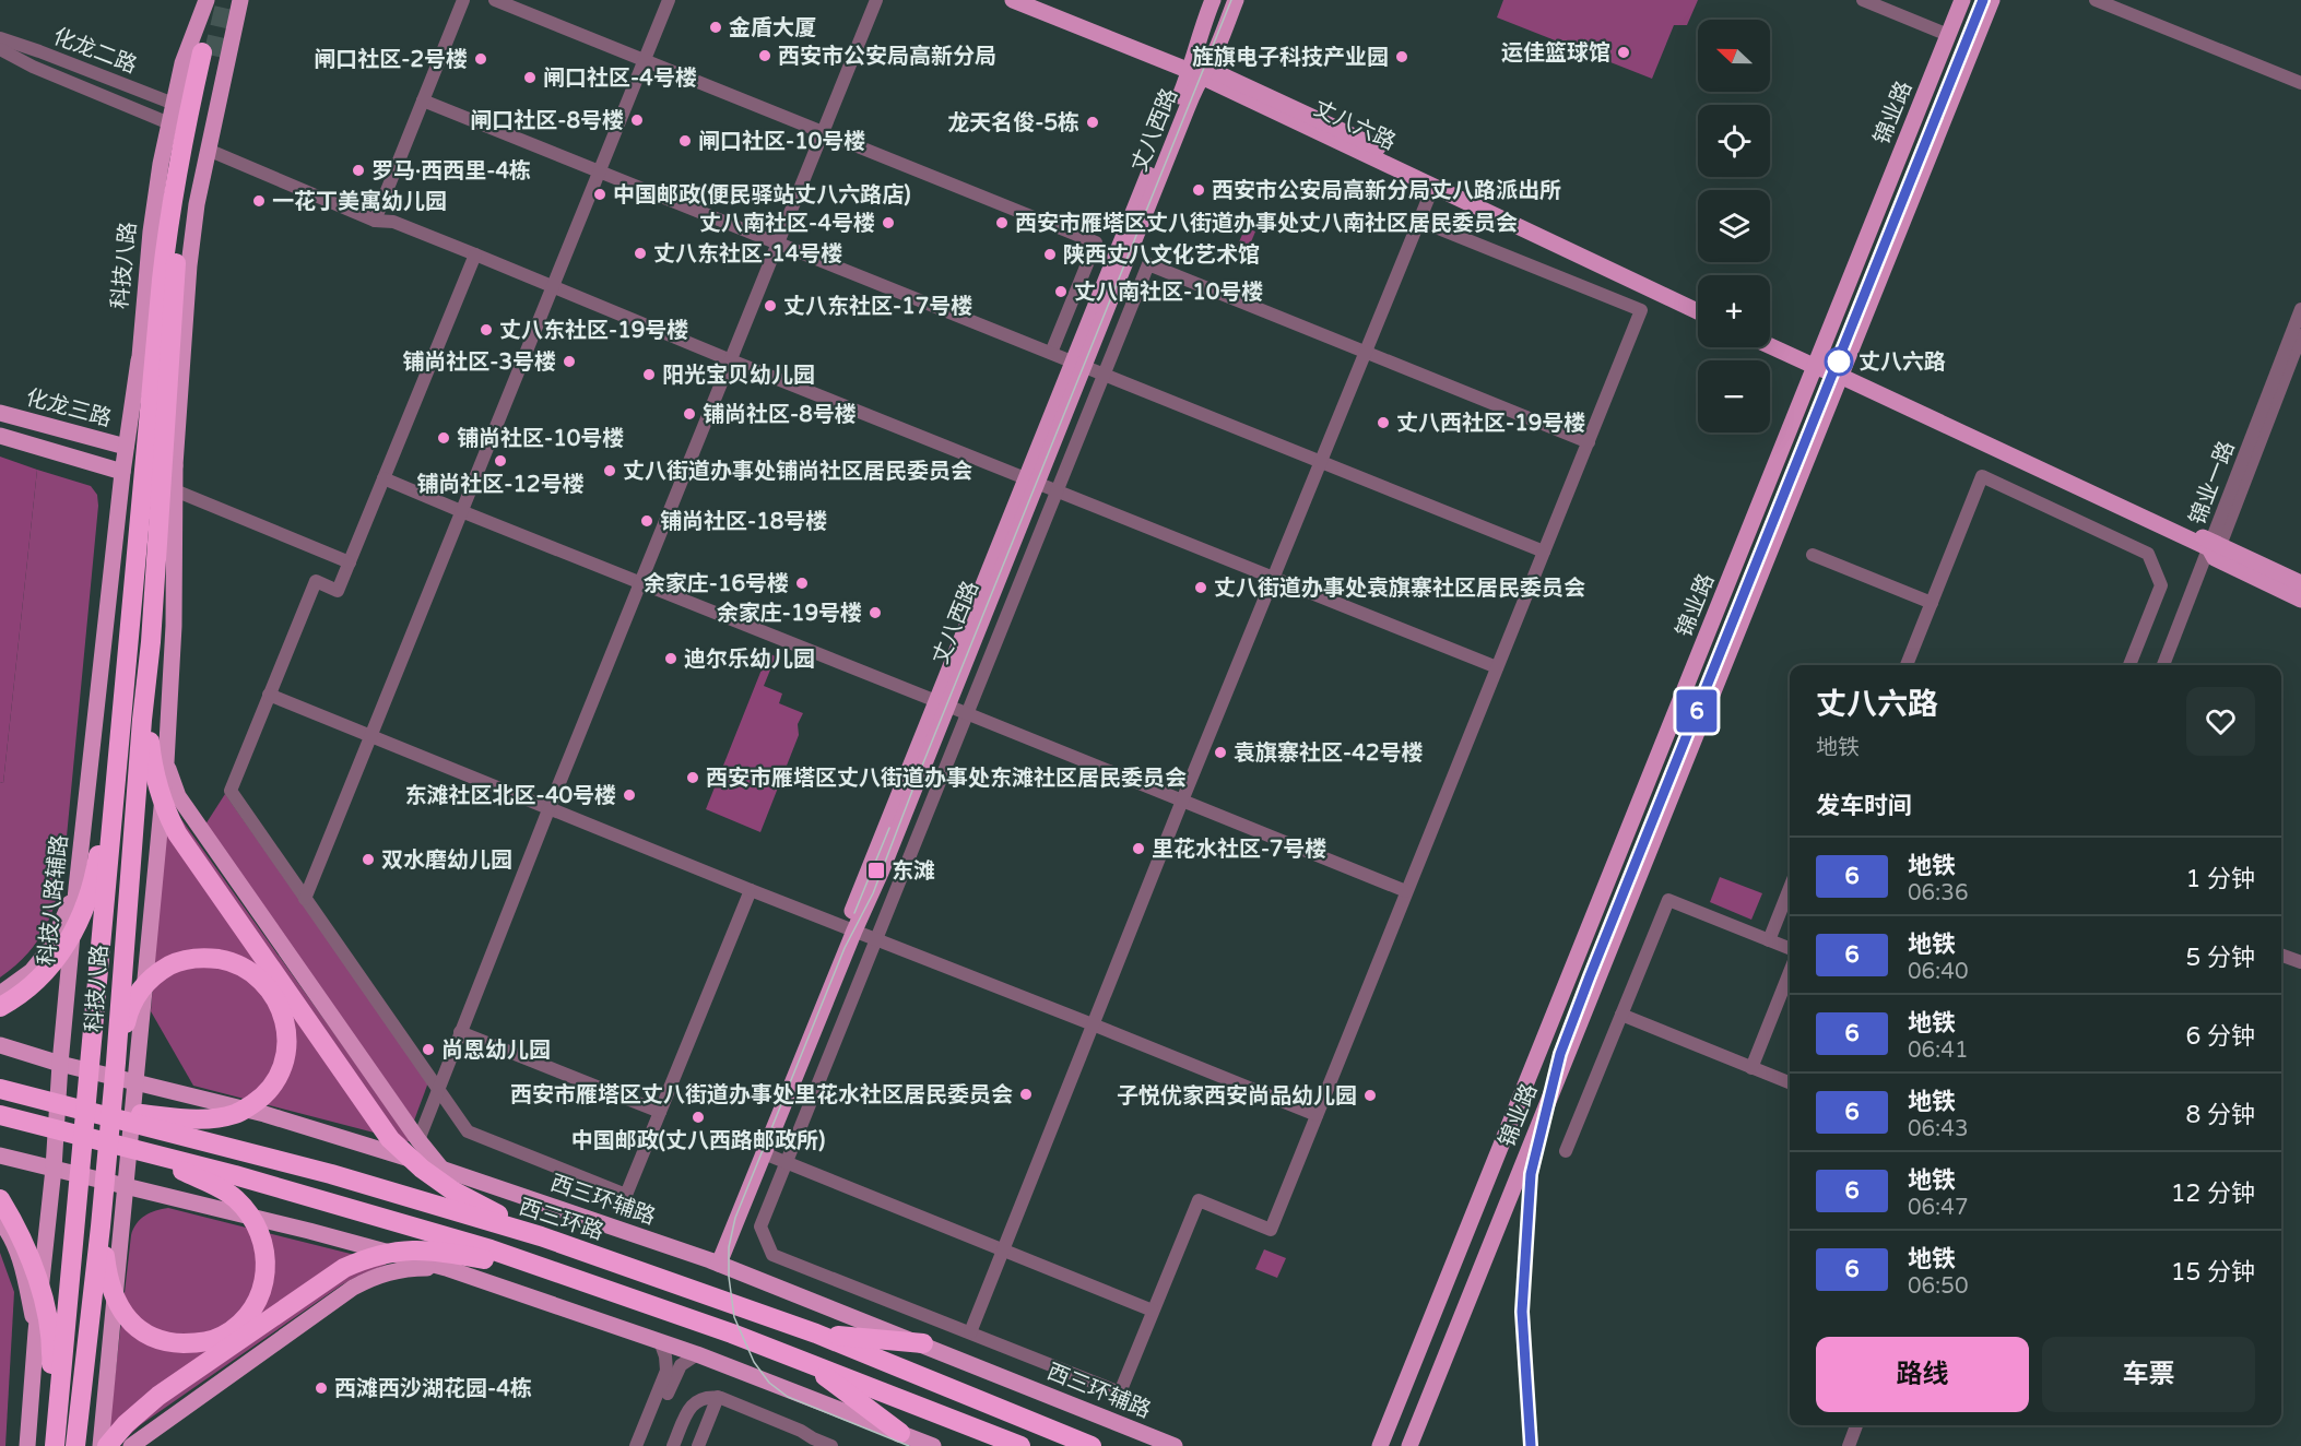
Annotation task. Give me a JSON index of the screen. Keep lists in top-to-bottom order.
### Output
{
  "streets": {
    "highway": ["科技八路", "西三环路"],
    "main road": [
      "锦业路",
      "丈八六路",
      "丈八西路",
      "化龙三路",
      "科技八路辅路",
      "西三环辅路"
    ],
    "street": ["化龙二路", "锦业一路"]
  },
  "crossings": [
    ["化龙二路", "科技八路"],
    ["丈八六路", "丈八西路"],
    ["丈八西路", "西三环辅路"],
    ["科技八路", "科技八路辅路"],
    ["化龙三路", "科技八路辅路"],
    ["科技八路辅路", "西三环辅路"]
  ],
  "places": {
    "other": [
      "金盾大厦",
      "运佳篮球馆",
      "西安市公安局高新分局",
      "旌旗电子科技产业园",
      "闸口社区-2号楼",
      "闸口社区-4号楼",
      "闸口社区-8号楼",
      "龙天名俊-5栋",
      "闸口社区-10号楼",
      "罗马·西西里-4栋",
      "西安市公安局高新分局丈八路派出所",
      "中国邮政(便民驿站丈八六路店)",
      "一花丁美寓幼儿园",
      "丈八南社区-4号楼",
      "西安市雁塔区丈八街道办事处丈八南社区居民委员会",
      "丈八东社区-14号楼",
      "陕西丈八文化艺术馆",
      "丈八南社区-10号楼",
      "丈八东社区-17号楼",
      "丈八东社区-19号楼",
      "铺尚社区-3号楼",
      "丈八六路",
      "阳光宝贝幼儿园",
      "铺尚社区-8号楼",
      "丈八西社区-19号楼",
      "铺尚社区-10号楼",
      "铺尚社区-12号楼",
      "丈八街道办事处铺尚社区居民委员会",
      "铺尚社区-18号楼",
      "余家庄-16号楼",
      "丈八街道办事处袁旗寨社区居民委员会",
      "余家庄-19号楼",
      "迪尔乐幼儿园",
      "袁旗寨社区-42号楼",
      "西安市雁塔区丈八街道办事处东滩社区居民委员会",
      "东滩社区北区-40号楼",
      "里花水社区-7号楼",
      "双水磨幼儿园",
      "尚恩幼儿园",
      "西安市雁塔区丈八街道办事处里花水社区居民委员会",
      "子悦优家西安尚品幼儿园",
      "中国邮政(丈八西路邮政所)",
      "西滩西沙湖花园-4栋"
    ],
    "transit": ["东滩"]
  },
  "lines": ["metro line 6"],
  "north": "left",
  "page": {
    "on_map": "6",
    "map_buttons": ["+", "−"],
    "heading": [
      ["丈八六路", "地铁"],
      "发车时间"
    ],
    "list": [
      {
        "mark": "6",
        "name": "地铁",
        "note": "06:36",
        "value": "1 分钟"
      },
      {
        "mark": "6",
        "name": "地铁",
        "note": "06:40",
        "value": "5 分钟"
      },
      {
        "mark": "6",
        "name": "地铁",
        "note": "06:41",
        "value": "6 分钟"
      },
      {
        "mark": "6",
        "name": "地铁",
        "note": "06:43",
        "value": "8 分钟"
      },
      {
        "mark": "6",
        "name": "地铁",
        "note": "06:47",
        "value": "12 分钟"
      },
      {
        "mark": "6",
        "name": "地铁",
        "note": "06:50",
        "value": "15 分钟"
      }
    ],
    "buttons": ["路线", "车票"]
  }
}
